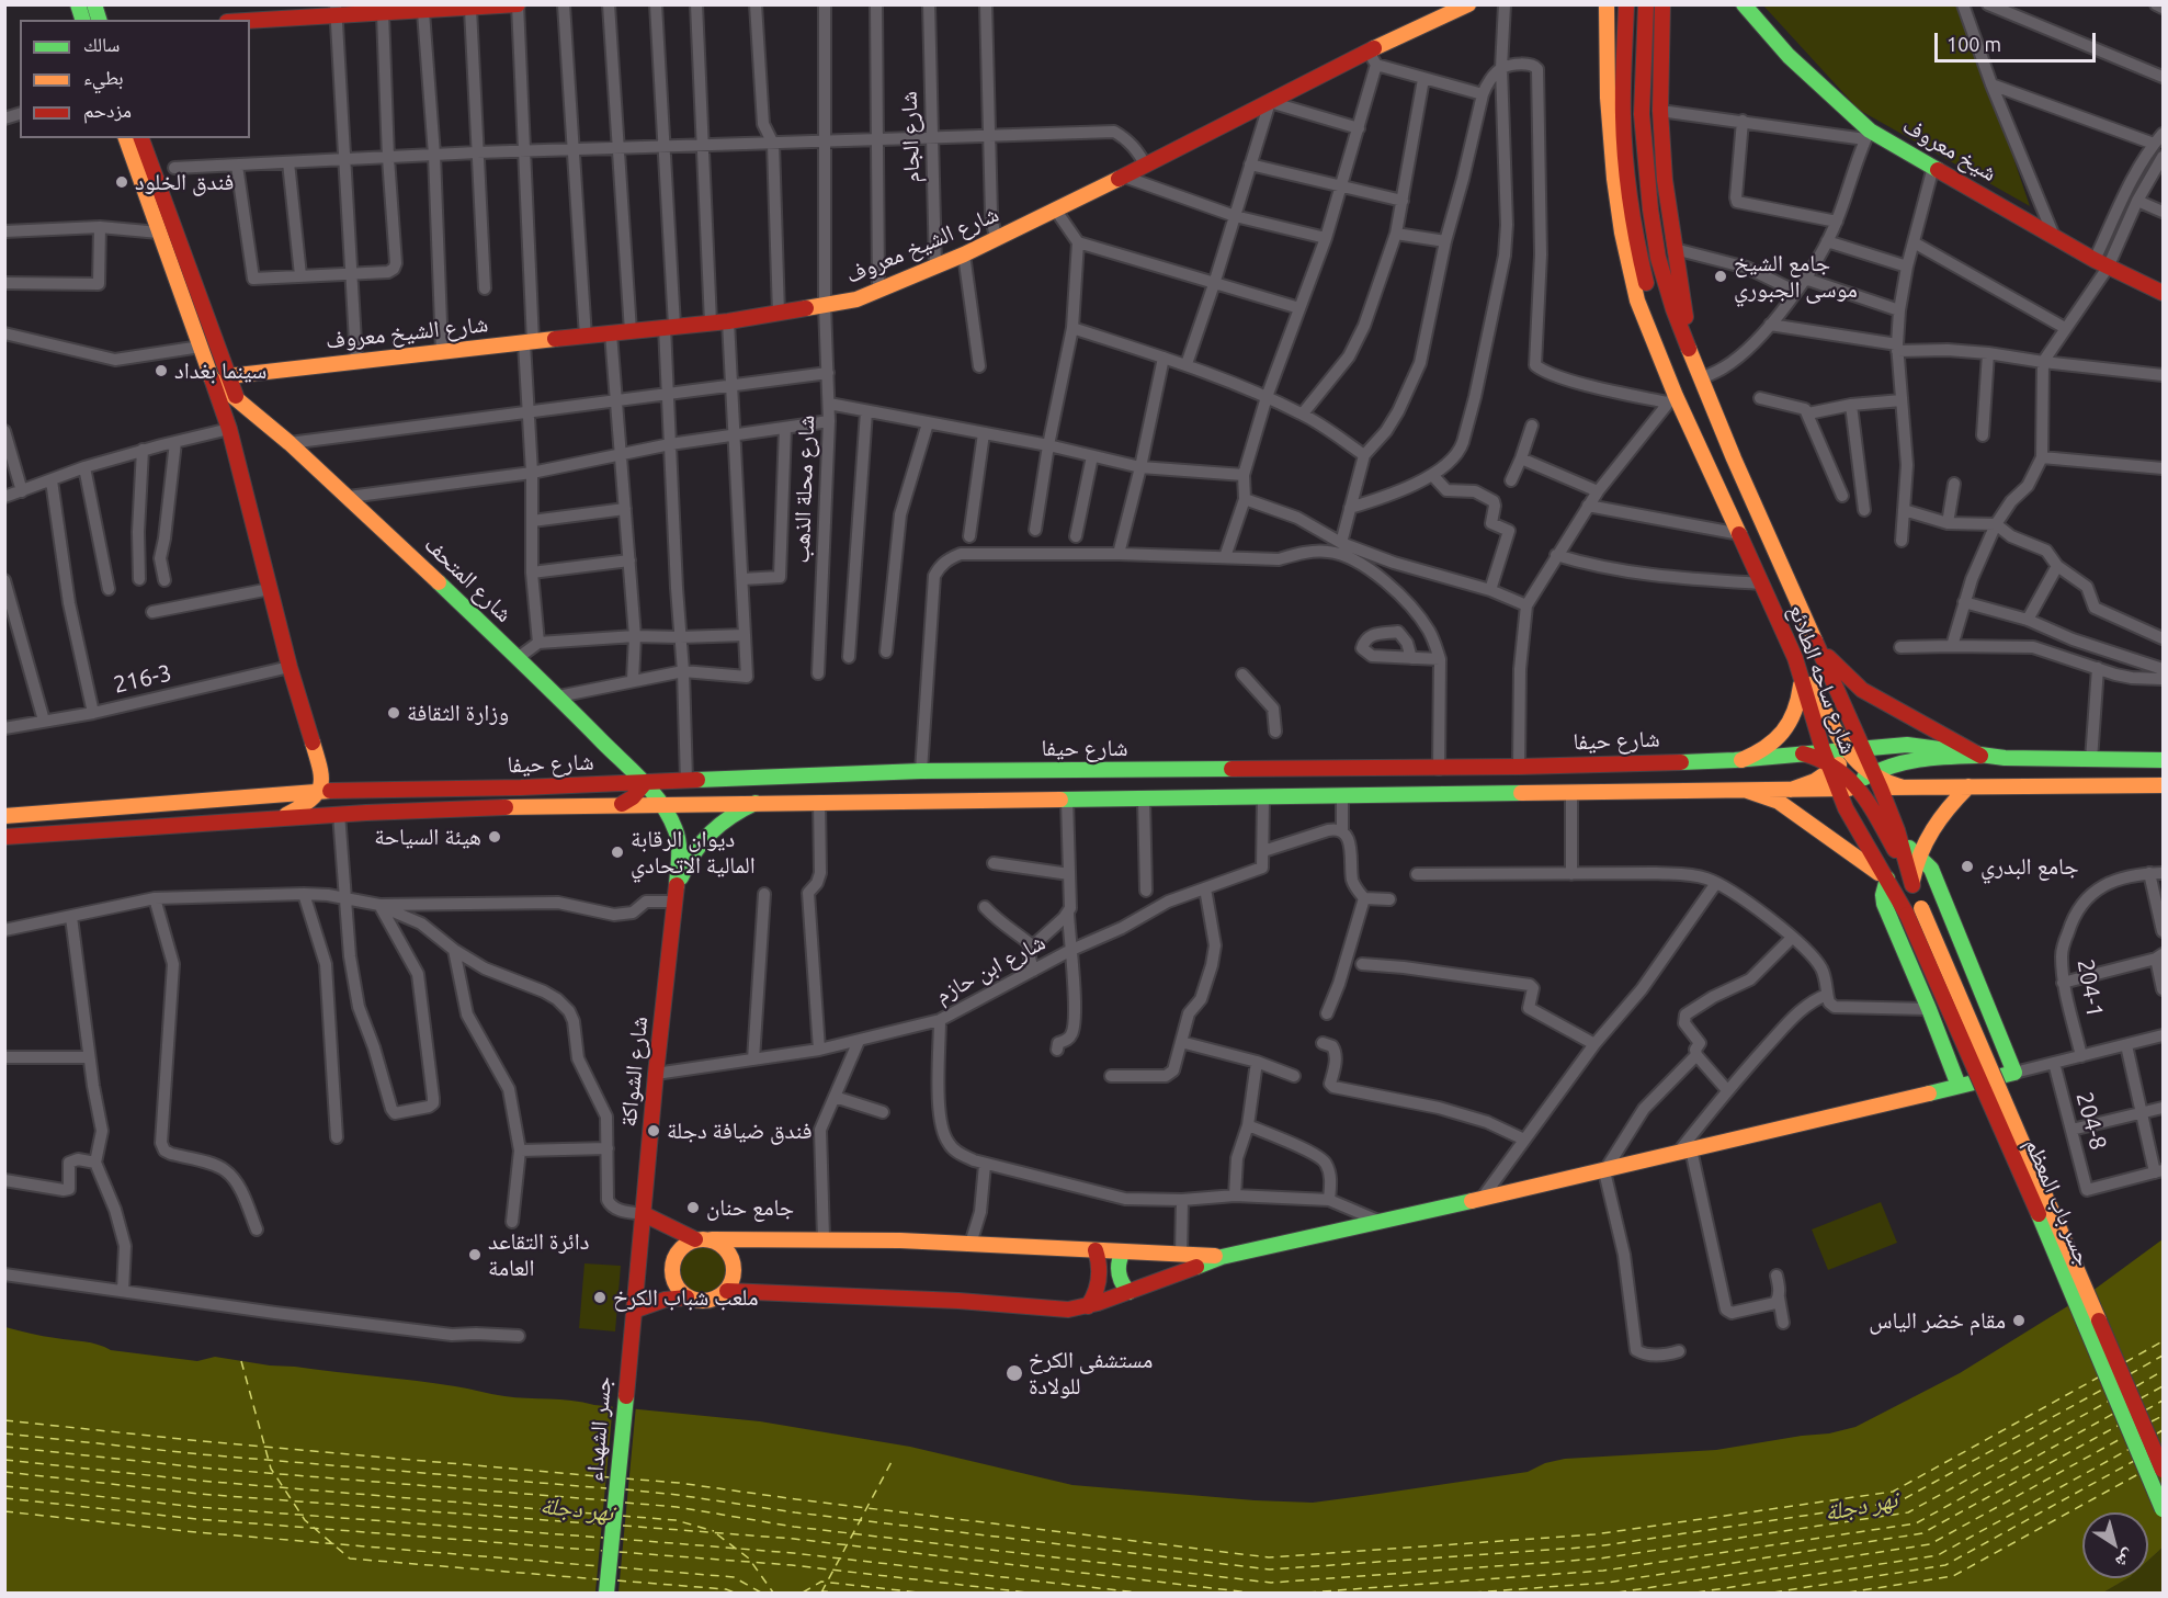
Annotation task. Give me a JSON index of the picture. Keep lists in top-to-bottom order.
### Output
{
  "streets": {
    "main road": [
      "شیخ معروف",
      "شارع الشيخ معروف",
      "شارع المتحف",
      "شارع ساحه الطلائع",
      "شارع حيفا",
      "شارع الشواكة",
      "جسر باب المعظم",
      "جسر الشهداء"
    ],
    "street": [
      "شارع الجام",
      "شارع محلة الذهب",
      "216-3",
      "شارع ابن حازم",
      "204-1",
      "204-8"
    ]
  },
  "crossings": [
    ["شارع الجام", "شارع الشيخ معروف"],
    ["شارع الشيخ معروف", "شارع محلة الذهب"],
    ["شارع الشيخ معروف", "شارع المتحف"],
    ["شارع المتحف", "شارع حيفا"],
    ["شارع المتحف", "شارع الشواكة"],
    ["شارع ساحه الطلائع", "شارع حيفا"],
    ["شارع ساحه الطلائع", "جسر باب المعظم"],
    ["شارع حيفا", "شارع الشواكة"],
    ["شارع ابن حازم", "شارع الشواكة"],
    ["شارع الشواكة", "جسر الشهداء"]
  ],
  "water": ["نهر دجلة"],
  "places": [
    "فندق الخلود",
    "جامع الشيخ موسى الجبوري",
    "سينما بغداد",
    "وزارة الثقافة",
    "هيئة السياحة",
    "ديوان الرقابة المالية الاتحادي",
    "جامع البدري",
    "فندق ضيافة دجلة",
    "جامع حنان",
    "دائرة التقاعد العامة",
    "ملعب شباب الكرخ",
    "مقام خضر الياس",
    "مستشفى الكرخ للولادة"
  ],
  "legend": ["سالك", "بطيء", "مزدحم"],
  "scale_bar": "100 m",
  "north": "bottom right"
}
